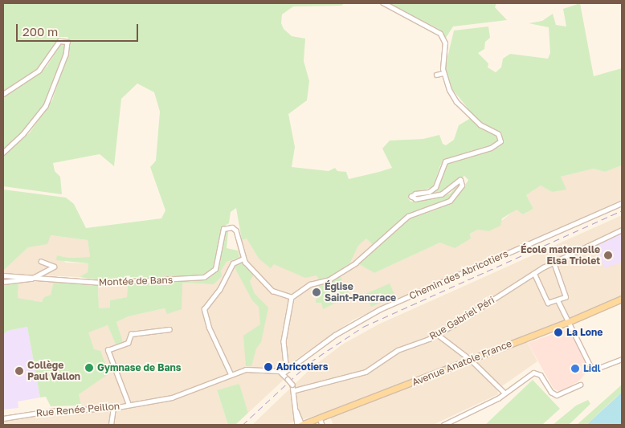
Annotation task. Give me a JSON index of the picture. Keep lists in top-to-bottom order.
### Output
{
  "streets": {
    "main road": ["Avenue Anatole France"],
    "street": [
      "Chemin des Abricotiers",
      "Montée de Bans",
      "Rue Gabriel Péri",
      "Rue Renée Peillon"
    ]
  },
  "crossings": [
    ["Chemin des Abricotiers", "Rue Renée Peillon"]
  ],
  "places": [
    "École maternelle Elsa Triolet",
    "Église Saint-Pancrace",
    "La Lone",
    "Abricotiers",
    "Gymnase de Bans",
    "Lidl",
    "Collège Paul Vallon"
  ],
  "scale_bar": "200 m"
}
